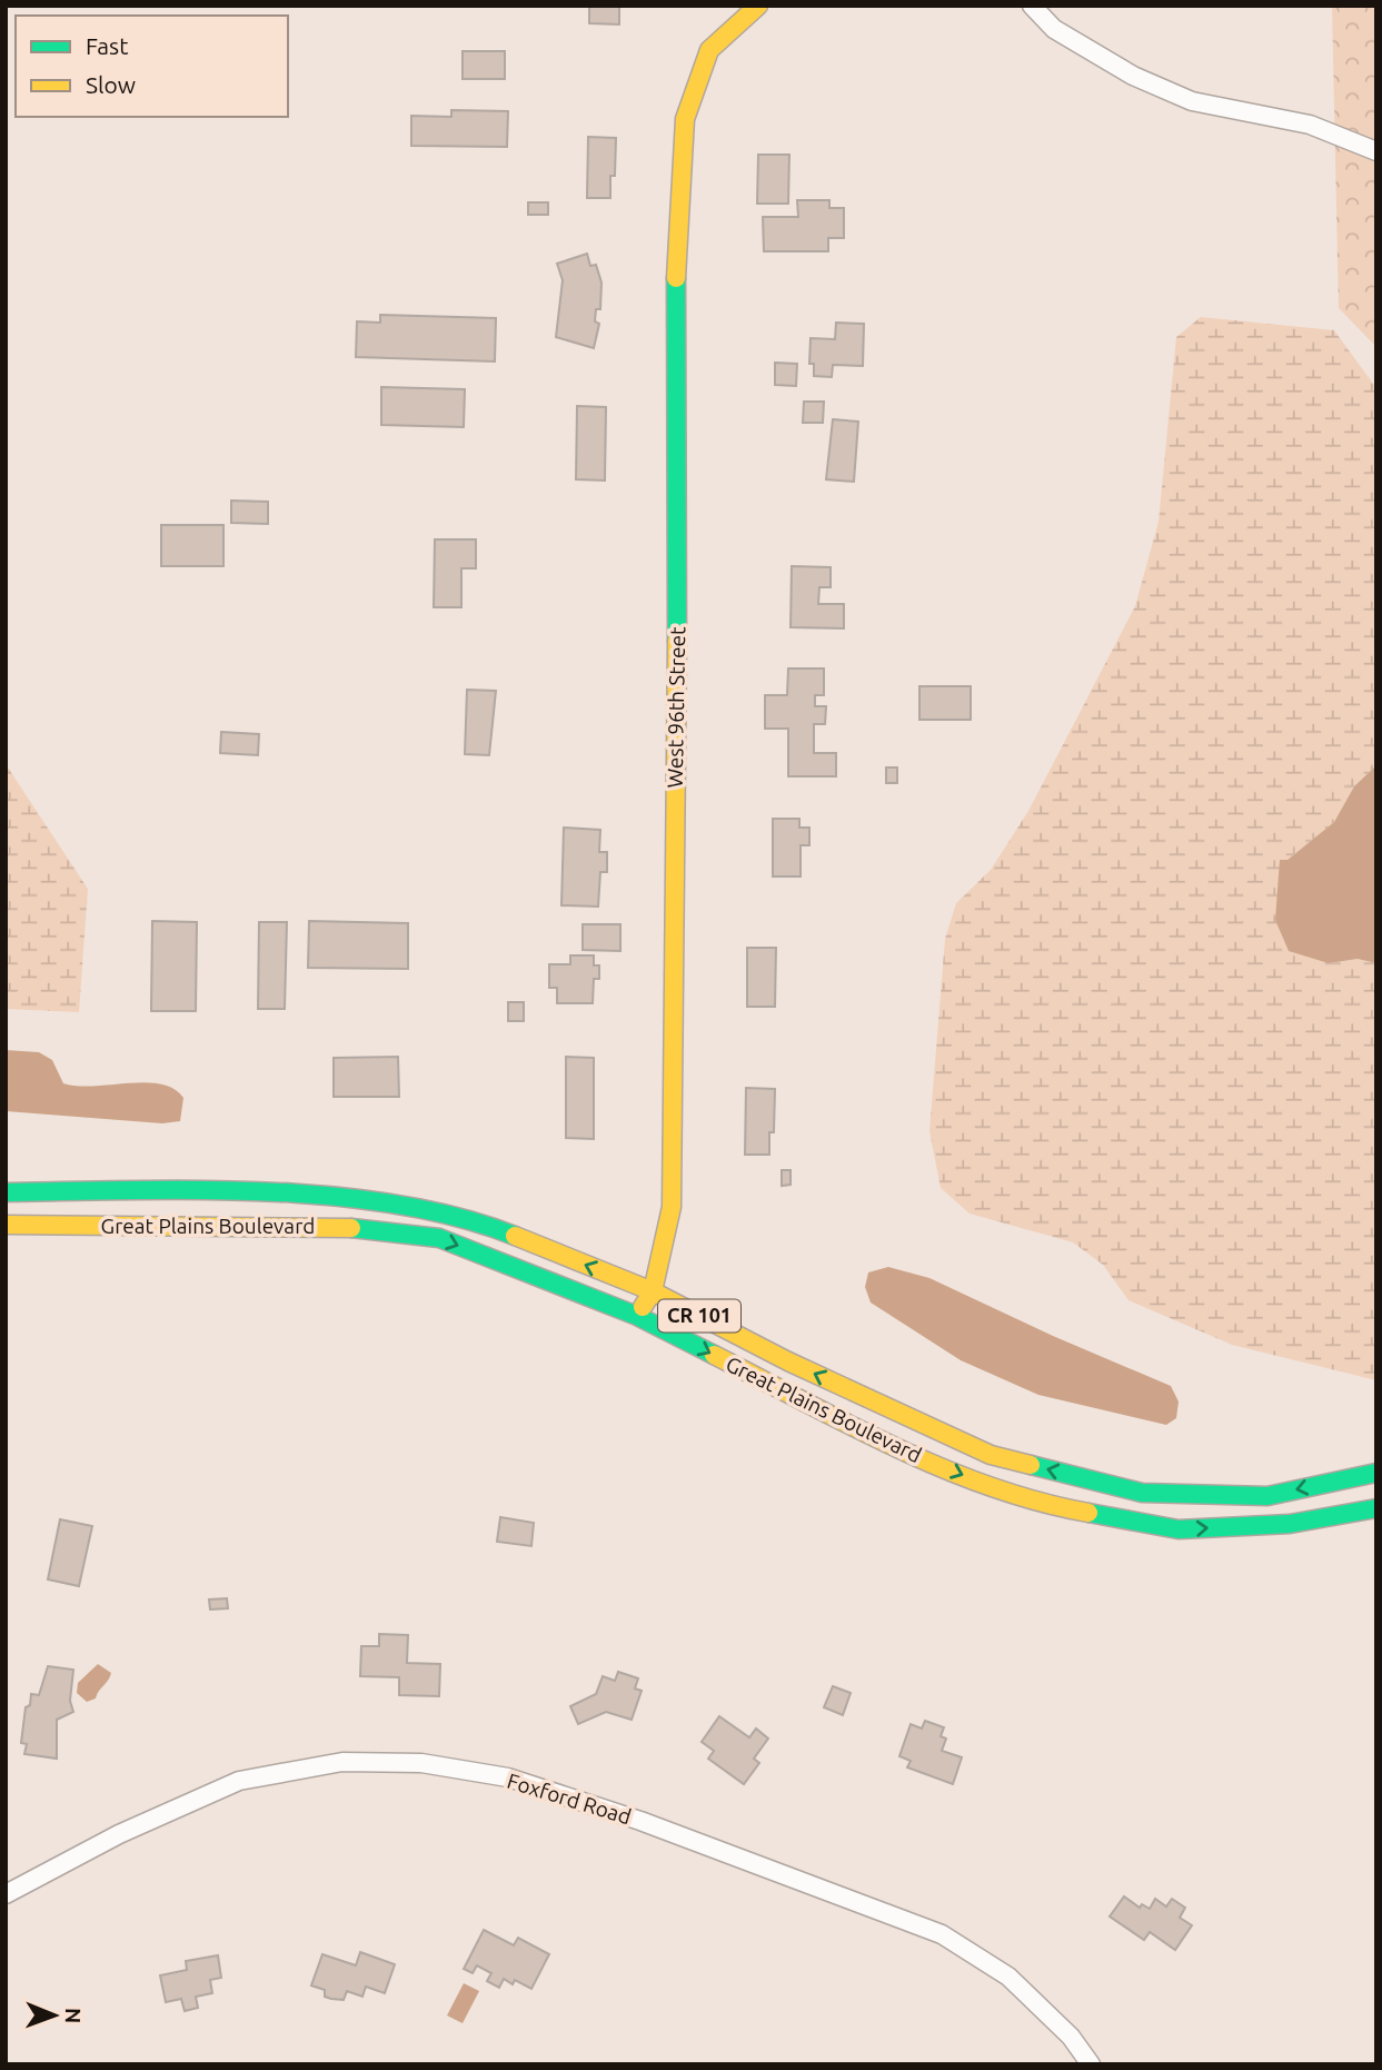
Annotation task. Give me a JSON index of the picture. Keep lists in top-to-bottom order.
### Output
{
  "streets": {
    "main road": ["West 96th Street", "Great Plains Boulevard", "CR 101"],
    "street": ["Foxford Road"]
  },
  "crossings": [
    ["West 96th Street", "Great Plains Boulevard"]
  ],
  "legend": ["Fast", "Slow"],
  "north": "right"
}
